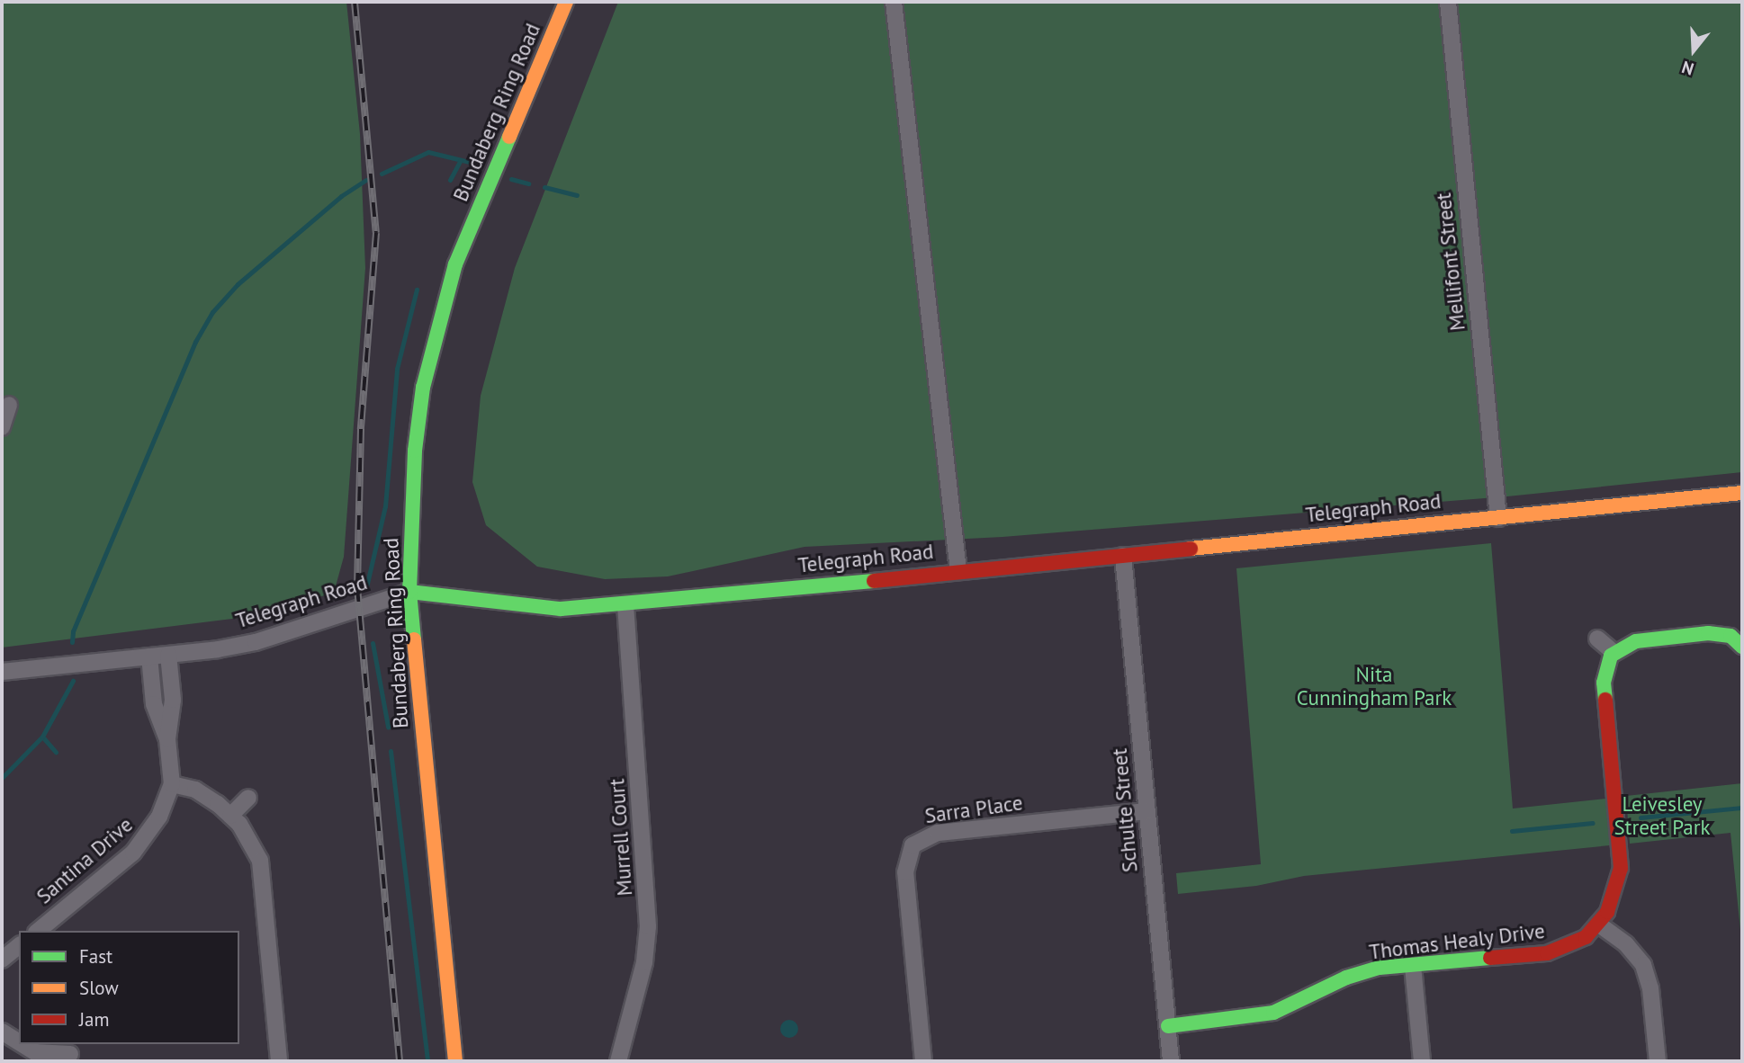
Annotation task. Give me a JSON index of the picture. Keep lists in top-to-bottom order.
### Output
{
  "streets": {
    "street": [
      "Bundaberg Ring Road",
      "Mellifont Street",
      "Telegraph Road",
      "Sarra Place",
      "Schulte Street",
      "Murrell Court",
      "Santina Drive",
      "Thomas Healy Drive"
    ]
  },
  "crossings": [
    ["Bundaberg Ring Road", "Telegraph Road"],
    ["Mellifont Street", "Telegraph Road"],
    ["Telegraph Road", "Schulte Street"],
    ["Telegraph Road", "Murrell Court"],
    ["Telegraph Road", "Santina Drive"],
    ["Sarra Place", "Schulte Street"],
    ["Schulte Street", "Thomas Healy Drive"]
  ],
  "parks": ["Nita Cunningham Park", "Leivesley Street Park"],
  "legend": ["Fast", "Slow", "Jam"],
  "north": "bottom"
}
